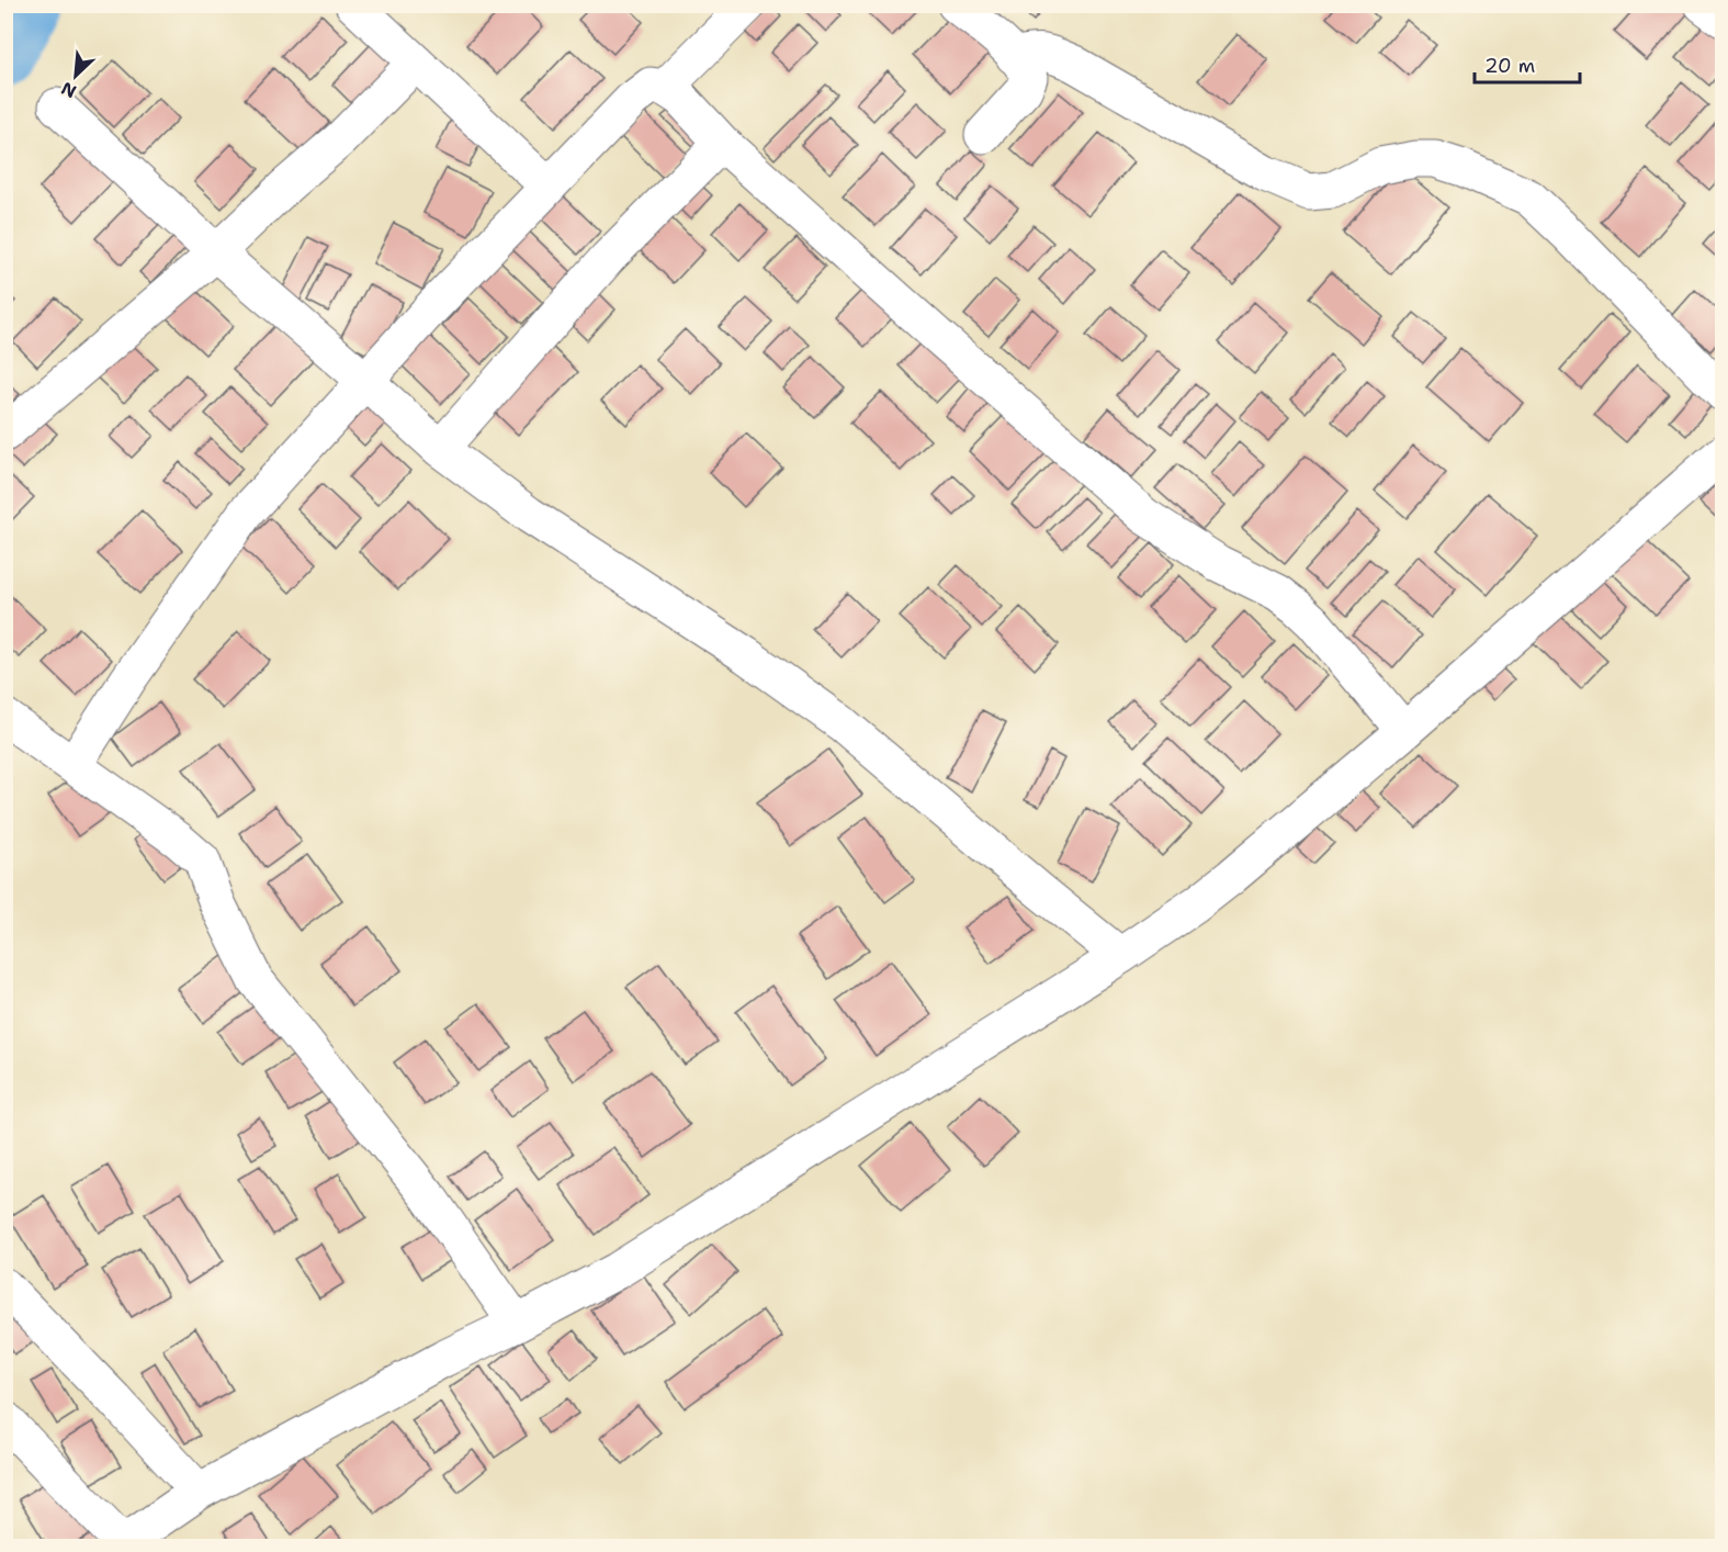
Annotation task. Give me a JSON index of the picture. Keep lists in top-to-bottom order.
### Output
{
  "scale_bar": "20 m",
  "north": "bottom left"
}
